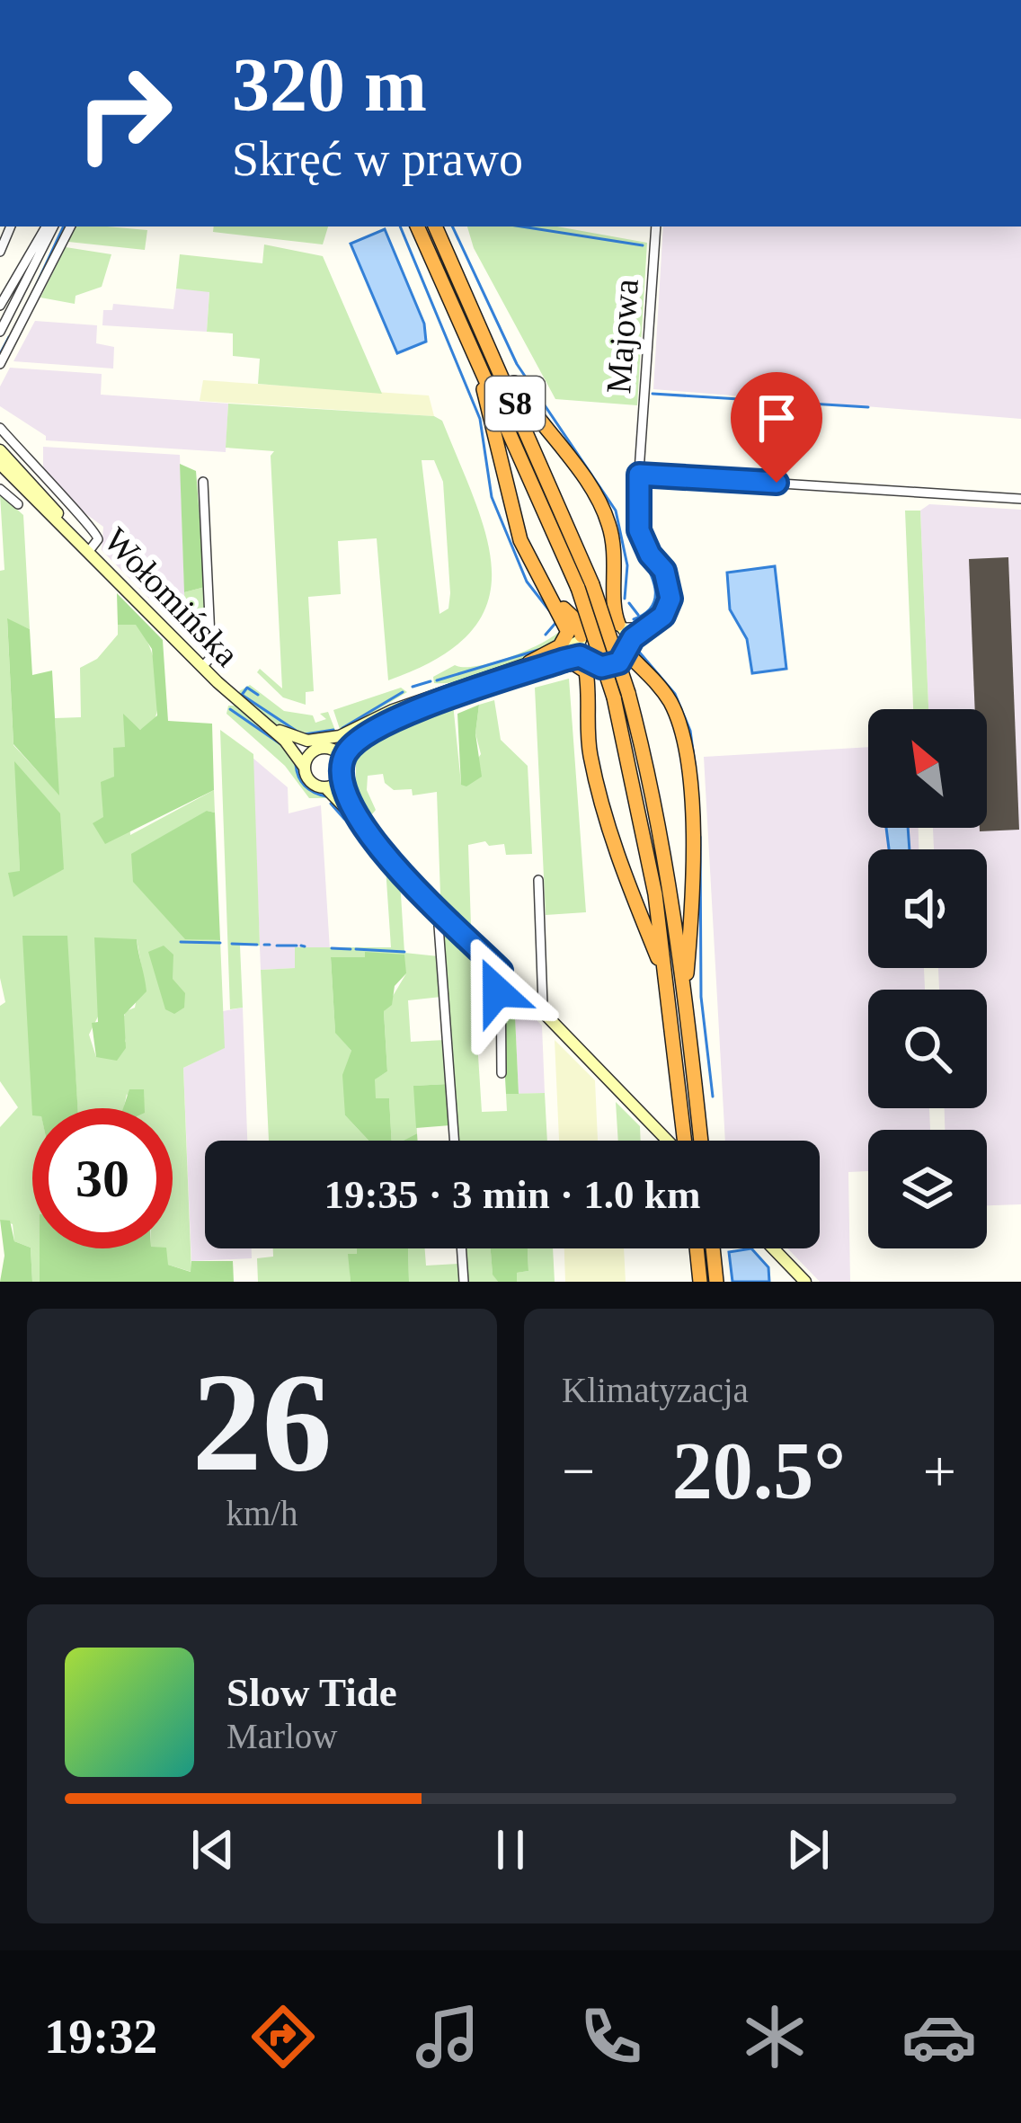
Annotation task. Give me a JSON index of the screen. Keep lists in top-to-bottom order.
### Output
{
  "streets": {
    "highway": ["S8"],
    "main road": ["Wołomińska"],
    "street": ["Majowa"]
  },
  "north": "top left",
  "page": {
    "turn": ["320 m", "Skręć w prawo"],
    "limit": "30",
    "trip": "19:35 · 3 min · 1.0 km",
    "tile": [
      ["26", "km/h"],
      "Klimatyzacja"
    ],
    "heat": ["−", "20.5°", "+"],
    "song": ["Slow Tide", "Marlow"],
    "tabs": "19:32"
  }
}
